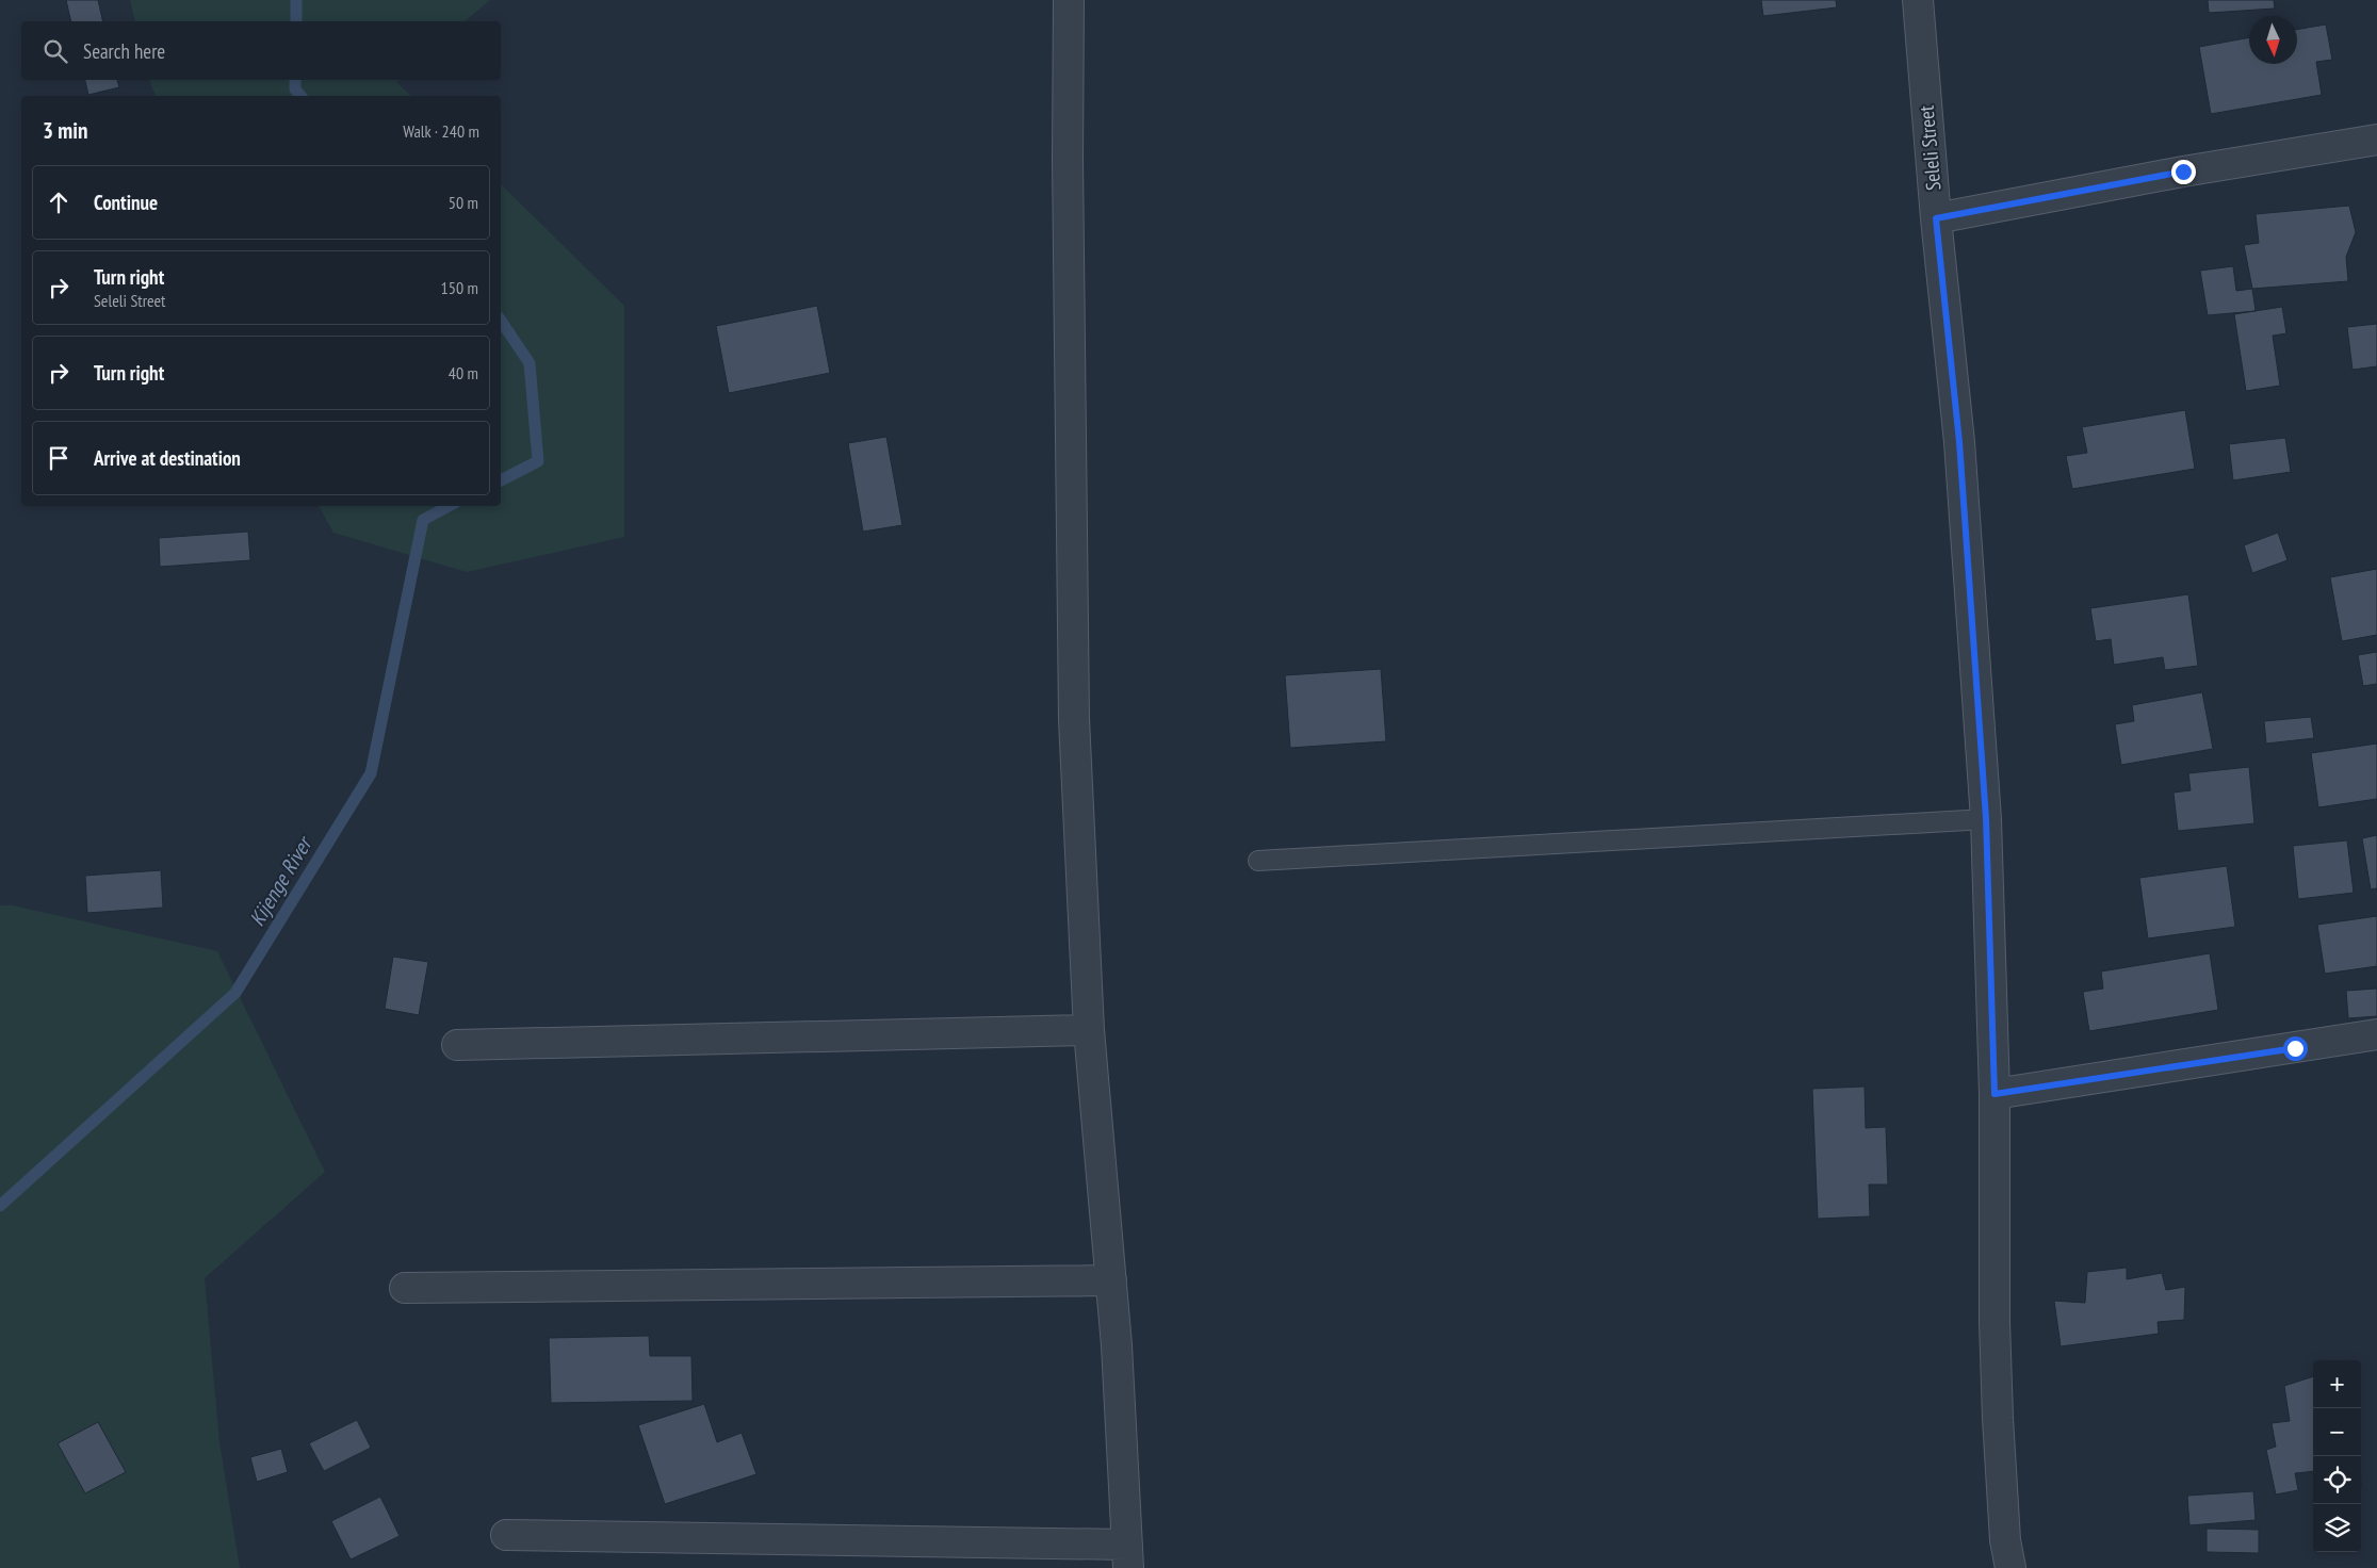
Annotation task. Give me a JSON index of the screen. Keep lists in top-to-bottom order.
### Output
{
  "streets": {
    "street": ["Seleli Street"]
  },
  "water": ["Kijenge River"],
  "north": "bottom",
  "page": {
    "search": "Search here",
    "heading": ["3 min", "Walk · 240 m"],
    "list": [
      ["Continue", "50 m"],
      ["Turn right", "Seleli Street", "150 m"],
      ["Turn right", "40 m"],
      "Arrive at destination"
    ],
    "map_buttons": ["+", "−"]
  }
}
